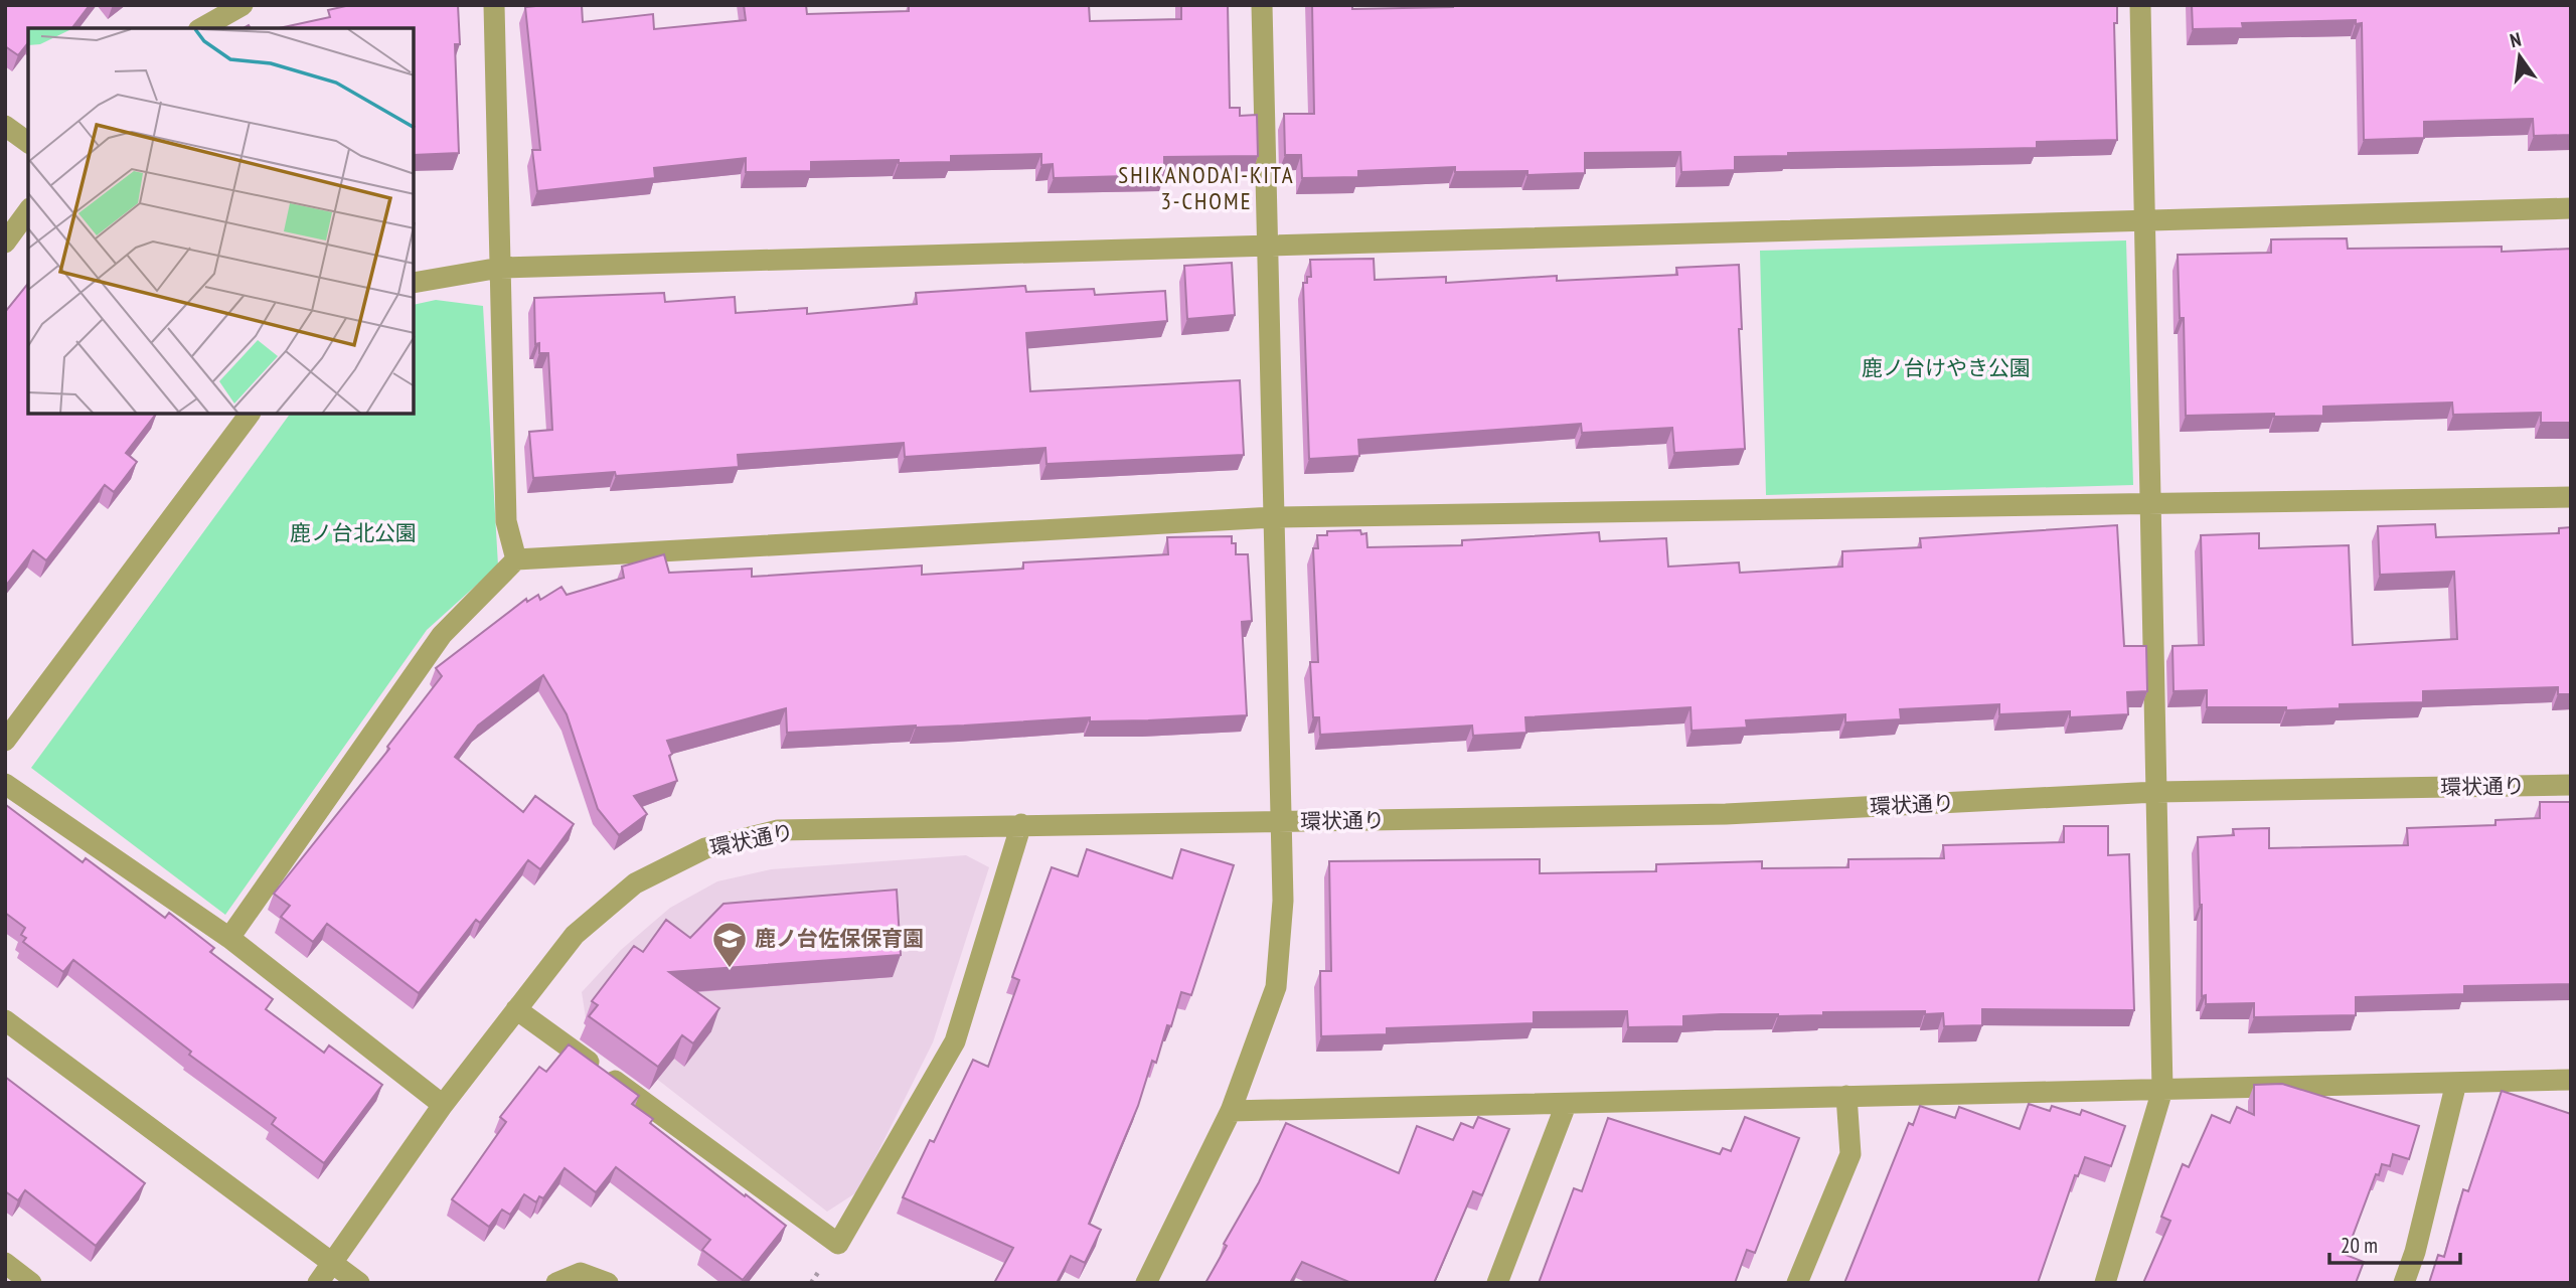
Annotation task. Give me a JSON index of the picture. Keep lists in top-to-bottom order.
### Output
{
  "streets": {
    "street": ["環状通り"]
  },
  "districts": ["SHIKANODAI-KITA 3-CHOME"],
  "parks": ["鹿ノ台けやき公園", "鹿ノ台北公園"],
  "places": {
    "school or university": ["鹿ノ台佐保保育園"]
  },
  "scale_bar": "20 m",
  "north": "top"
}
